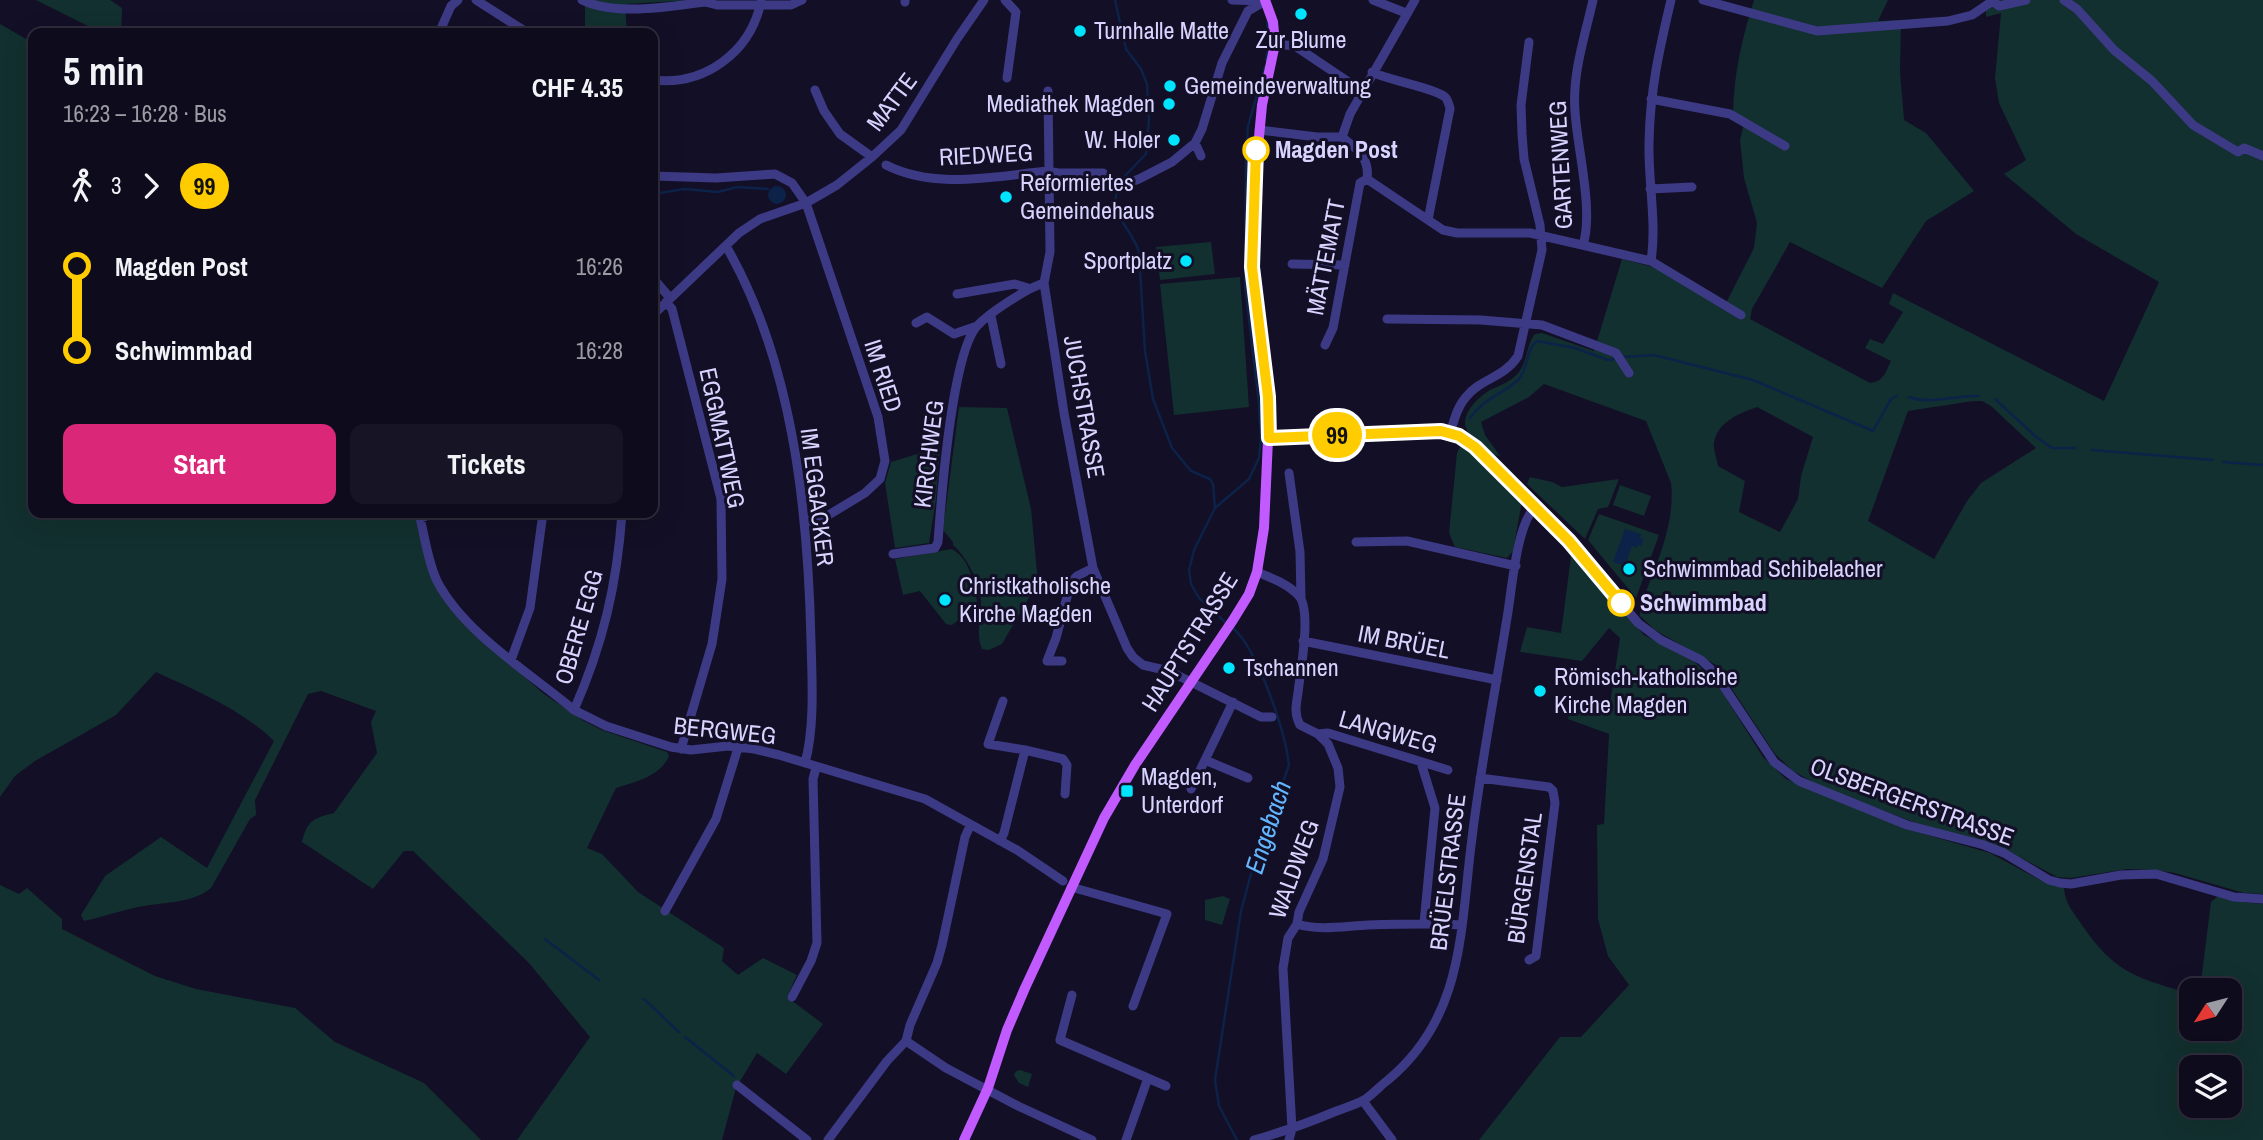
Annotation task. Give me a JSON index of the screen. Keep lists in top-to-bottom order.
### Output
{
  "streets": {
    "main road": ["HAUPTSTRASSE"],
    "street": [
      "MATTE",
      "RIEDWEG",
      "GARTENWEG",
      "MÄTTEMATT",
      "IM RIED",
      "JUCHSTRASSE",
      "EGGMATTWEG",
      "KIRCHWEG",
      "IM EGGACKER",
      "OBERE EGG",
      "IM BRÜEL",
      "BERGWEG",
      "LANGWEG",
      "OLSBERGERSTRASSE",
      "WALDWEG",
      "BRÜELSTRASSE",
      "BÜRGENSTAL"
    ]
  },
  "crossings": [
    ["MATTE", "IM RIED"],
    ["MATTE", "EGGMATTWEG"],
    ["MATTE", "IM EGGACKER"],
    ["RIEDWEG", "JUCHSTRASSE"],
    ["IM RIED", "IM EGGACKER"],
    ["JUCHSTRASSE", "KIRCHWEG"],
    ["JUCHSTRASSE", "HAUPTSTRASSE"],
    ["EGGMATTWEG", "BERGWEG"],
    ["IM EGGACKER", "BERGWEG"],
    ["OBERE EGG", "BERGWEG"],
    ["HAUPTSTRASSE", "BERGWEG"],
    ["HAUPTSTRASSE", "OLSBERGERSTRASSE"],
    ["IM BRÜEL", "WALDWEG"],
    ["IM BRÜEL", "BRÜELSTRASSE"],
    ["LANGWEG", "WALDWEG"],
    ["OLSBERGERSTRASSE", "BRÜELSTRASSE"],
    ["WALDWEG", "BRÜELSTRASSE"],
    ["BRÜELSTRASSE", "BÜRGENSTAL"]
  ],
  "water": ["Engebach"],
  "places": {
    "other": [
      "Zur Blume",
      "Turnhalle Matte",
      "Gemeindeverwaltung",
      "Mediathek Magden",
      "W. Holer",
      "Magden Post",
      "Reformiertes Gemeindehaus",
      "Sportplatz",
      "Schwimmbad Schibelacher",
      "Christkatholische Kirche Magden",
      "Schwimmbad",
      "Tschannen",
      "Römisch-katholische Kirche Magden"
    ],
    "transit": ["Magden, Unterdorf"]
  },
  "lines": ["bus line 99"],
  "north": "bottom left",
  "page": {
    "on_map": "99",
    "heading": ["5 min", "16:23 – 16:28 · Bus", "CHF 4.35"],
    "legs": ["3", "99"],
    "list": [
      {
        "name": "Magden Post",
        "value": "16:26"
      },
      {
        "name": "Schwimmbad",
        "value": "16:28"
      }
    ],
    "buttons": ["Start", "Tickets"]
  }
}
